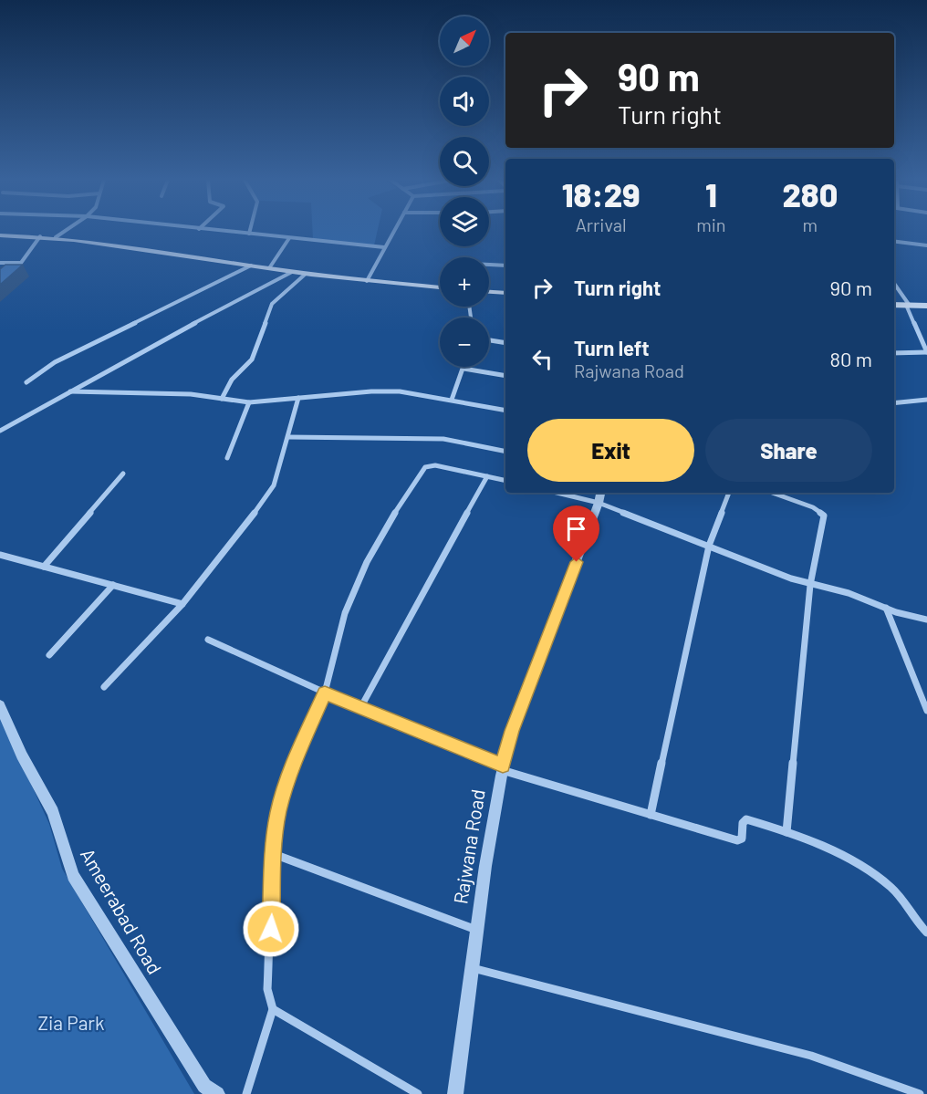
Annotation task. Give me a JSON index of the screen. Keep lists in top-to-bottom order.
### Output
{
  "streets": {
    "street": ["Rajwana Road", "Ameerabad Road"]
  },
  "parks": ["Zia Park"],
  "north": "top right",
  "page": {
    "map_buttons": ["+", "−"],
    "turn": ["90 m", "Turn right"],
    "eta": [
      "18:29",
      "Arrival",
      "1",
      "min",
      "280",
      "m"
    ],
    "list": [
      {
        "name": "Turn right",
        "value": "90 m"
      },
      {
        "name": "Turn left",
        "note": "Rajwana Road",
        "value": "80 m"
      }
    ],
    "buttons": ["Exit", "Share"]
  }
}
